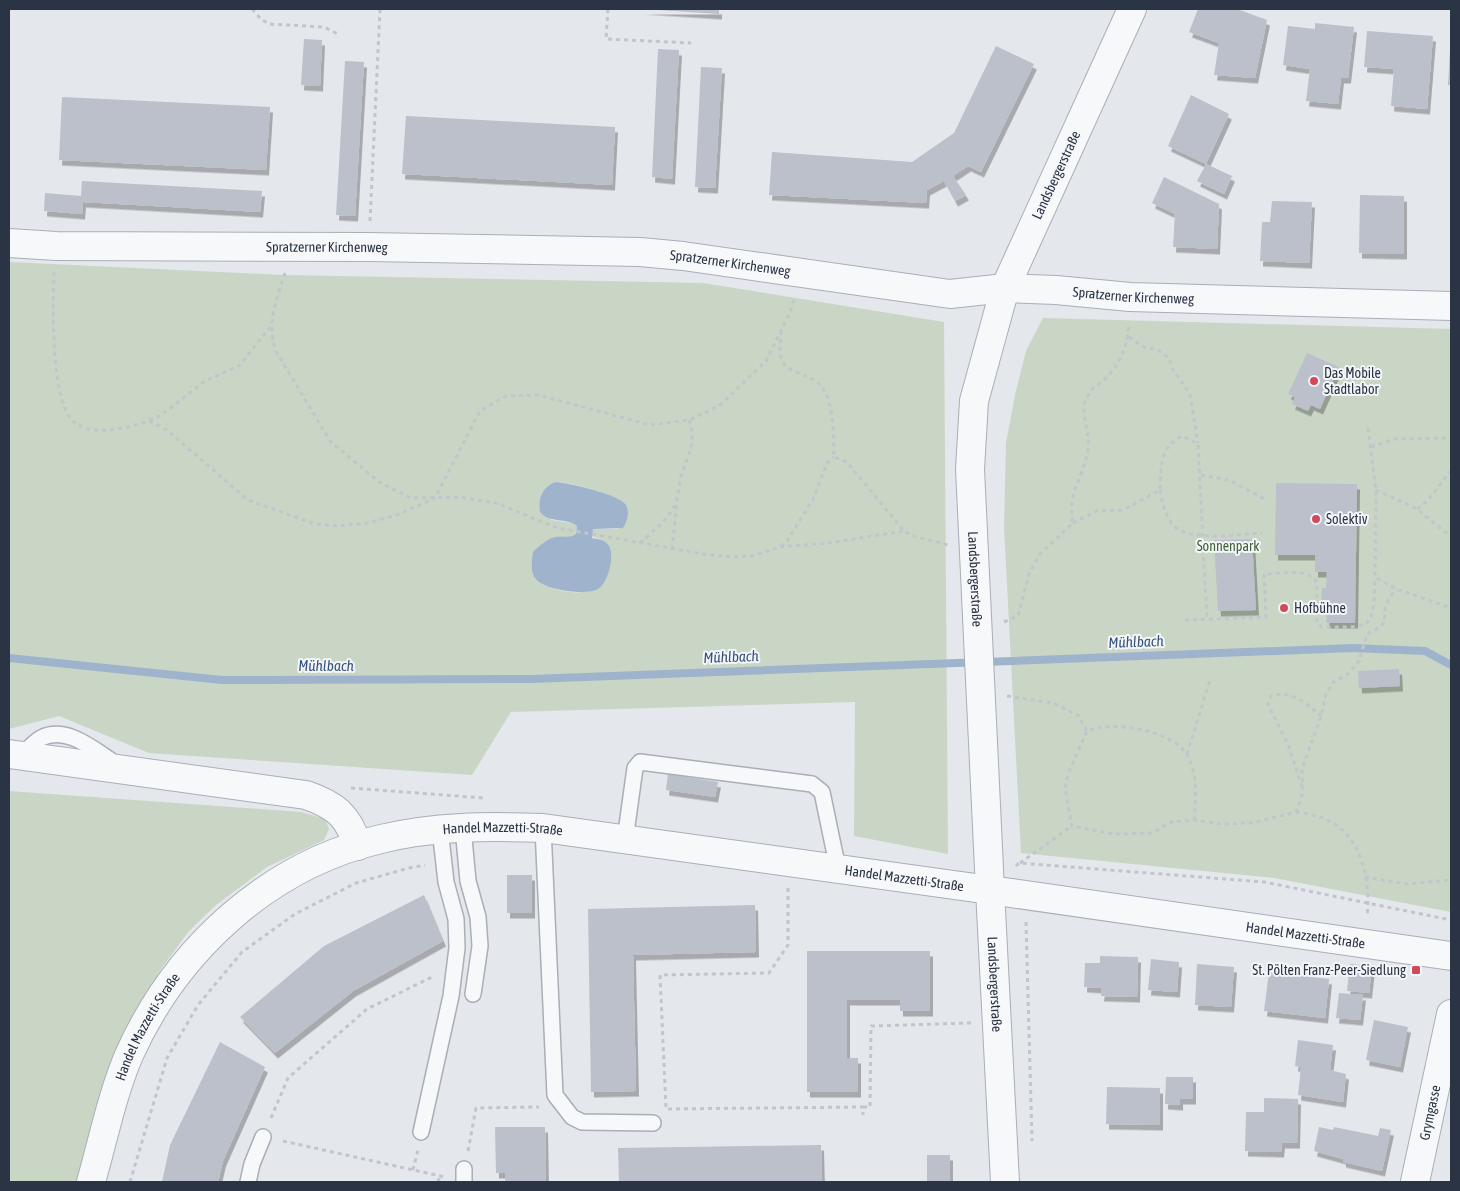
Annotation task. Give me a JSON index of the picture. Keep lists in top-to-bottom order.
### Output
{
  "streets": {
    "street": [
      "Landsbergerstraße",
      "Spratzerner Kirchenweg",
      "Handel Mazzetti-Straße",
      "Grymgasse"
    ]
  },
  "crossings": [
    ["Landsbergerstraße", "Spratzerner Kirchenweg"],
    ["Landsbergerstraße", "Handel Mazzetti-Straße"]
  ],
  "water": ["Mühlbach"],
  "parks": ["Sonnenpark"],
  "places": {
    "other": ["Das Mobile Stadtlabor", "Solektiv", "Hofbühne"],
    "transit": ["St. Pölten Franz-Peer-Siedlung"]
  }
}
